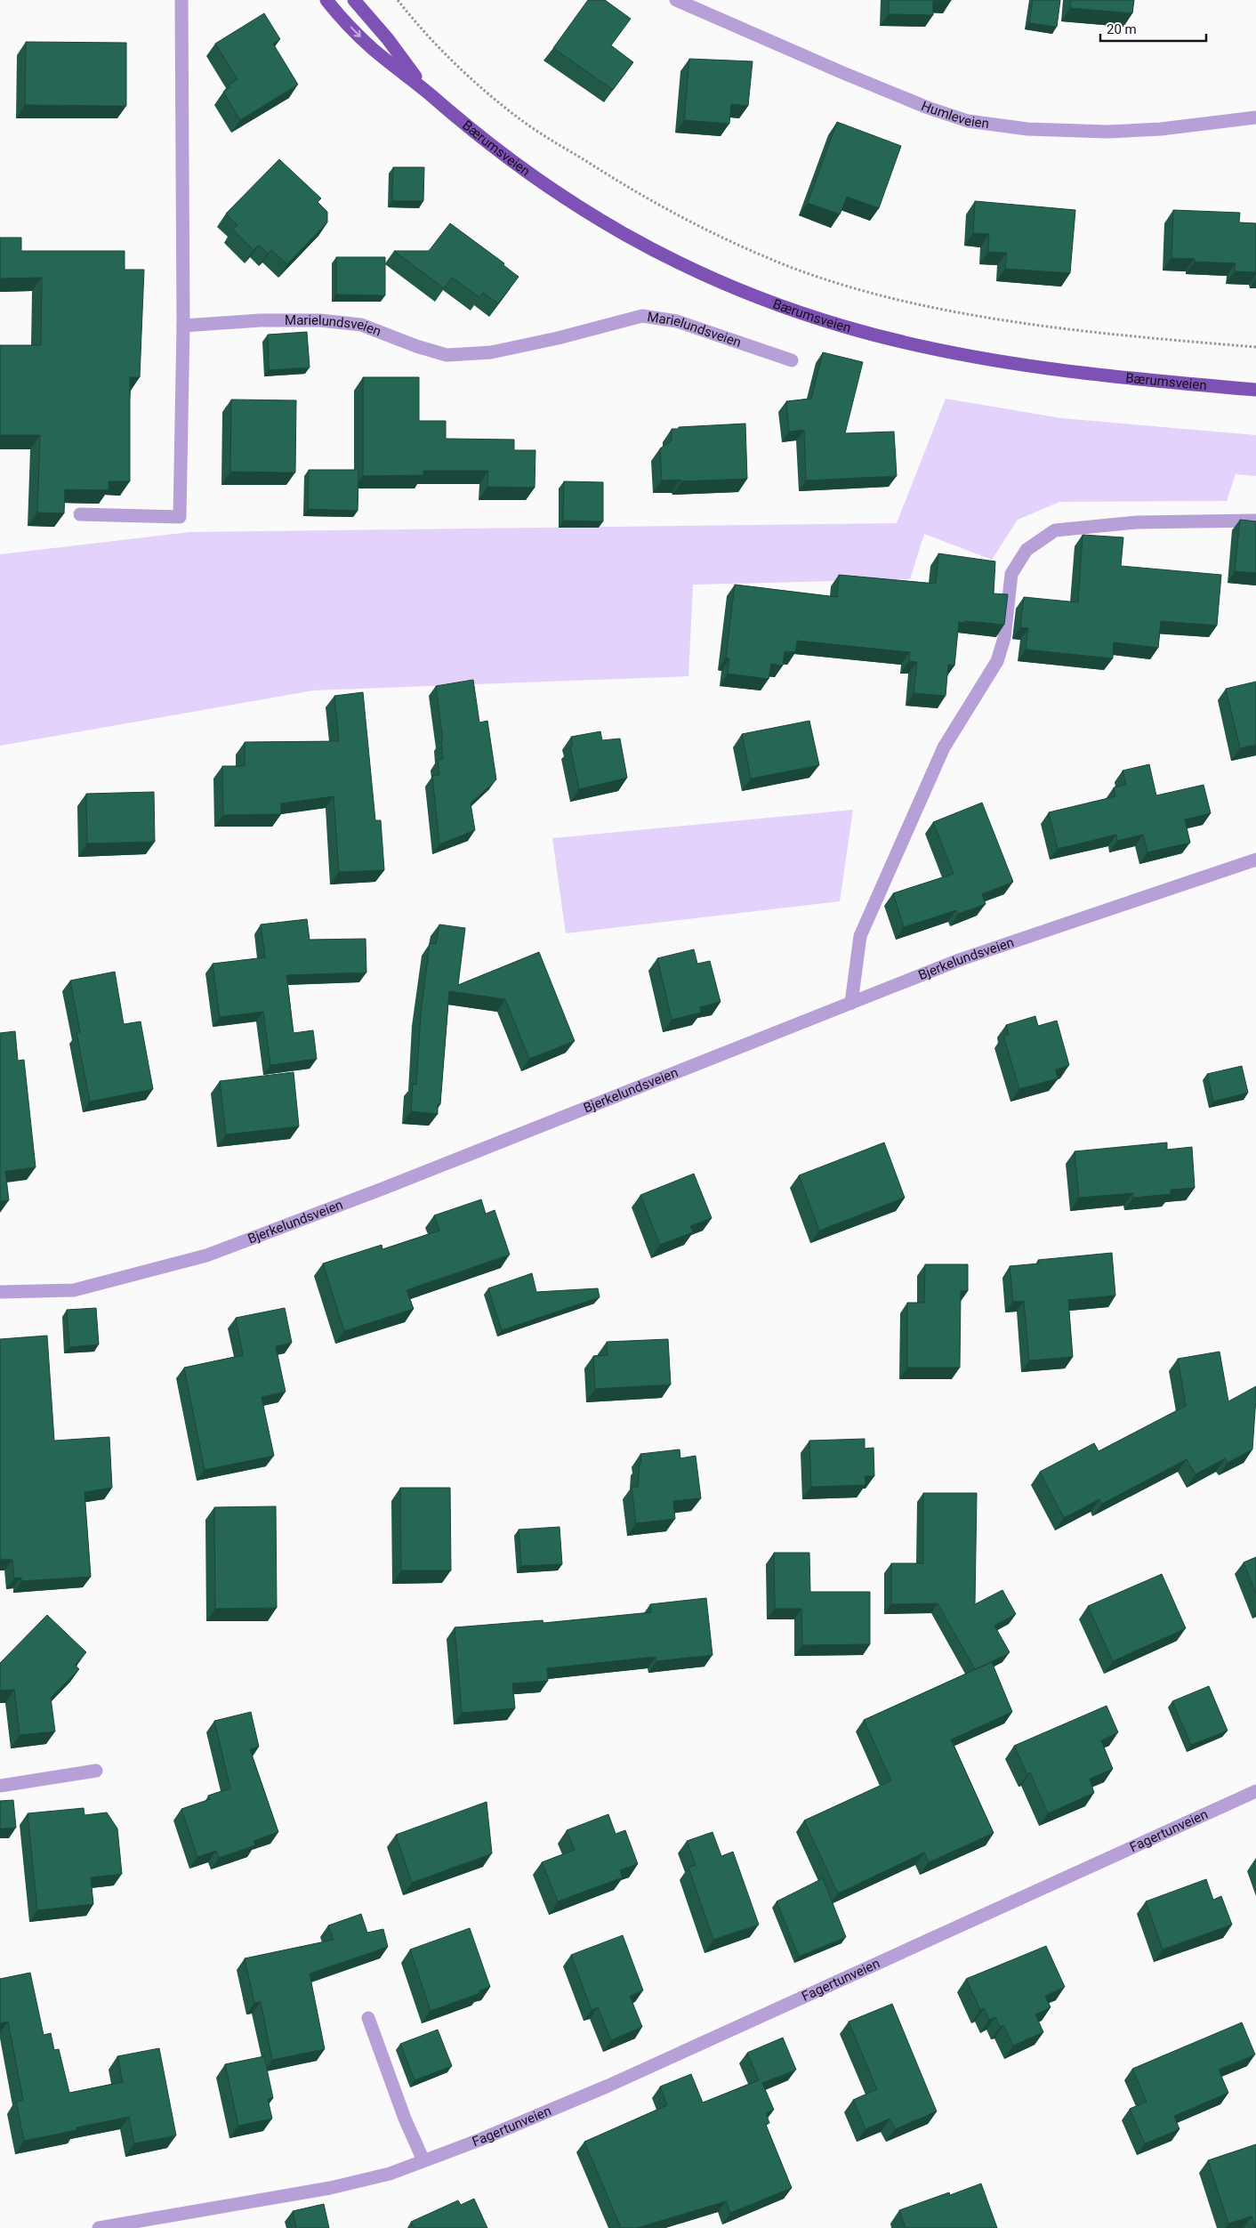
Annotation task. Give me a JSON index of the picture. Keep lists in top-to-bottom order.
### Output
{
  "streets": {
    "main road": ["Bærumsveien"],
    "street": [
      "Humleveien",
      "Marielundsveien",
      "Bjerkelundsveien",
      "Fagertunveien"
    ]
  },
  "scale_bar": "20 m"
}
